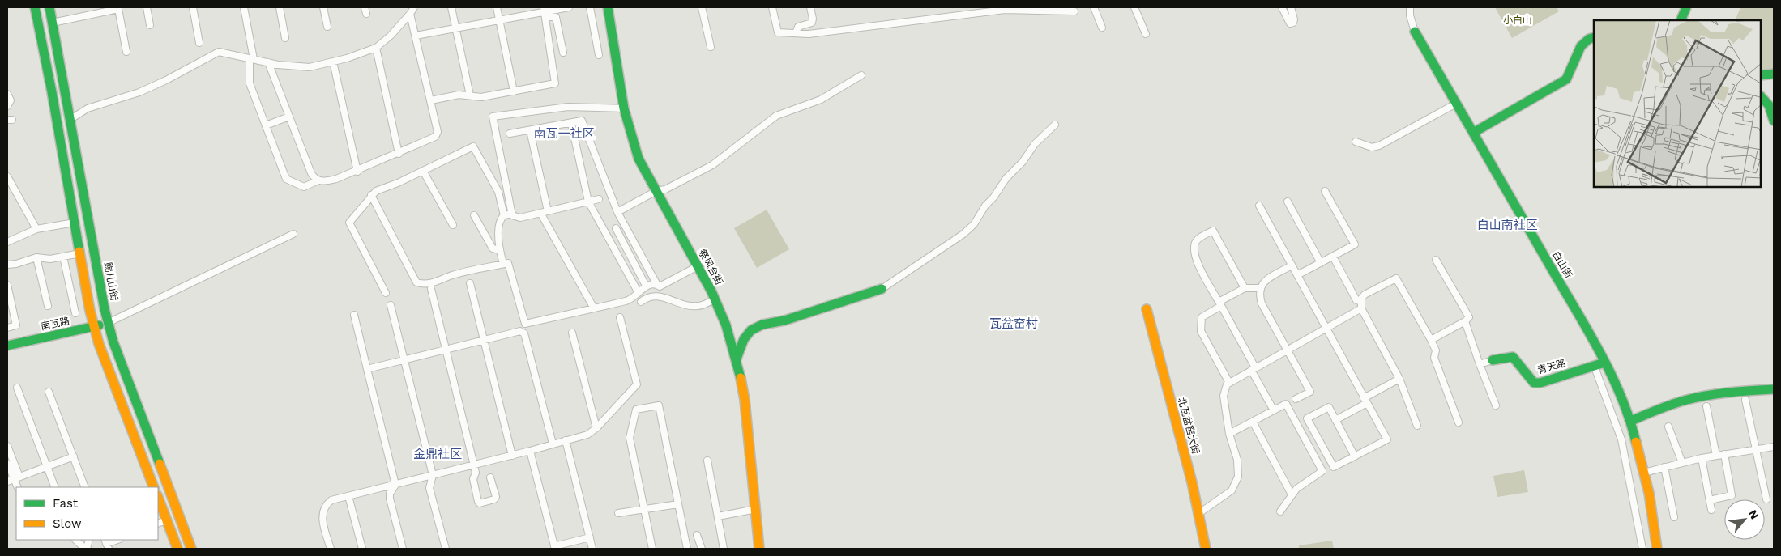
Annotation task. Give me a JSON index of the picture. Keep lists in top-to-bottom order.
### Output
{
  "streets": {
    "main road": [
      "白山街",
      "祭风台街",
      "赐儿山街",
      "南瓦路",
      "青天路",
      "北瓦盆窑大街"
    ]
  },
  "crossings": [
    ["白山街", "青天路"],
    ["赐儿山街", "南瓦路"]
  ],
  "districts": [
    "南瓦一社区",
    "白山南社区",
    "瓦盆窑村",
    "金鼎社区"
  ],
  "parks": ["小白山"],
  "legend": ["Fast", "Slow"],
  "north": "top right"
}
